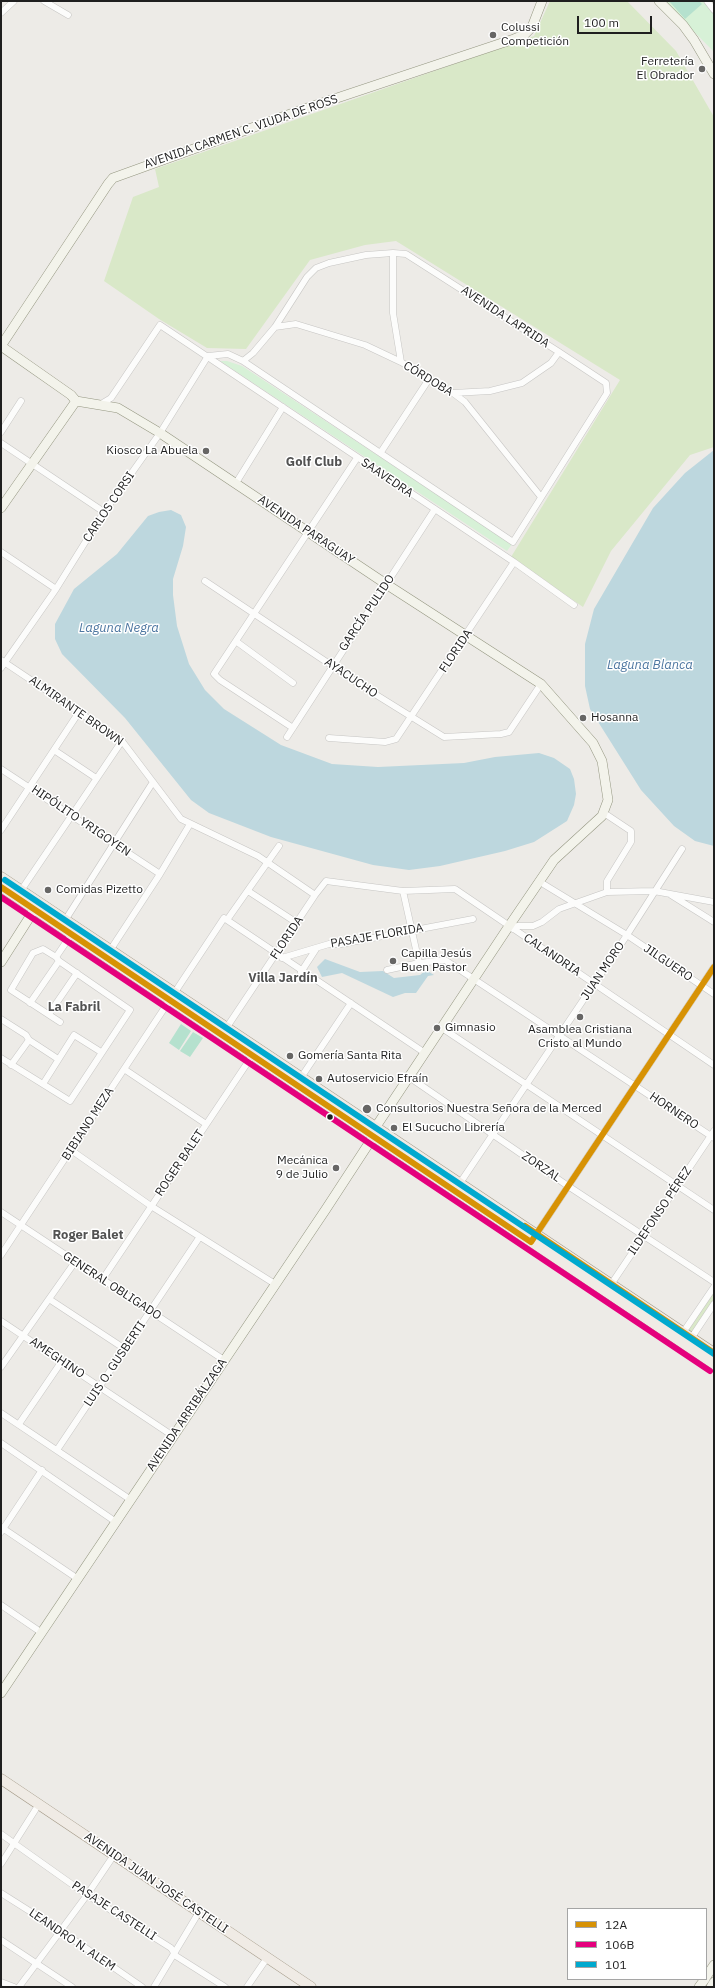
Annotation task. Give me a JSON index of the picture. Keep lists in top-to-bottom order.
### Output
{
  "streets": {
    "main road": ["AVENIDA JUAN JOSÉ CASTELLI"],
    "street": [
      "AVENIDA CARMEN C. VIUDA DE ROSS",
      "AVENIDA LAPRIDA",
      "CÓRDOBA",
      "SAAVEDRA",
      "CARLOS CORSI",
      "AVENIDA PARAGUAY",
      "GARCÍA PULIDO",
      "FLORIDA",
      "AYACUCHO",
      "ALMIRANTE BROWN",
      "HIPÓLITO YRIGOYEN",
      "PASAJE FLORIDA",
      "CALANDRIA",
      "JILGUERO",
      "JUAN MORO",
      "HORNERO",
      "BIBIANO MEZA",
      "ROGER BALET",
      "ZORZAL",
      "ILDEFONSO PÉREZ",
      "GENERAL OBLIGADO",
      "AMEGHINO",
      "LUIS O. GUSBERTI",
      "AVENIDA ARRIBÁLZAGA",
      "PASAJE CASTELLI",
      "LEANDRO N. ALEM"
    ]
  },
  "crossings": [
    ["AVENIDA LAPRIDA", "CÓRDOBA"],
    ["AVENIDA LAPRIDA", "SAAVEDRA"],
    ["CÓRDOBA", "SAAVEDRA"],
    ["SAAVEDRA", "CARLOS CORSI"],
    ["SAAVEDRA", "AVENIDA PARAGUAY"],
    ["SAAVEDRA", "GARCÍA PULIDO"],
    ["SAAVEDRA", "FLORIDA"],
    ["CARLOS CORSI", "AVENIDA PARAGUAY"],
    ["CARLOS CORSI", "ALMIRANTE BROWN"],
    ["AVENIDA PARAGUAY", "GARCÍA PULIDO"],
    ["AVENIDA PARAGUAY", "FLORIDA"],
    ["AVENIDA PARAGUAY", "AYACUCHO"],
    ["AVENIDA PARAGUAY", "AVENIDA ARRIBÁLZAGA"],
    ["GARCÍA PULIDO", "AYACUCHO"],
    ["FLORIDA", "AYACUCHO"],
    ["FLORIDA", "ALMIRANTE BROWN"],
    ["ALMIRANTE BROWN", "BIBIANO MEZA"],
    ["CALANDRIA", "JUAN MORO"],
    ["CALANDRIA", "AVENIDA ARRIBÁLZAGA"],
    ["JILGUERO", "JUAN MORO"],
    ["JILGUERO", "AVENIDA ARRIBÁLZAGA"],
    ["JUAN MORO", "HORNERO"],
    ["JUAN MORO", "ZORZAL"],
    ["HORNERO", "ILDEFONSO PÉREZ"],
    ["HORNERO", "AVENIDA ARRIBÁLZAGA"],
    ["BIBIANO MEZA", "GENERAL OBLIGADO"],
    ["ROGER BALET", "GENERAL OBLIGADO"],
    ["ZORZAL", "ILDEFONSO PÉREZ"],
    ["ZORZAL", "AVENIDA ARRIBÁLZAGA"],
    ["GENERAL OBLIGADO", "LUIS O. GUSBERTI"],
    ["GENERAL OBLIGADO", "AVENIDA ARRIBÁLZAGA"],
    ["AMEGHINO", "LUIS O. GUSBERTI"],
    ["AMEGHINO", "AVENIDA ARRIBÁLZAGA"]
  ],
  "districts": [
    "Golf Club",
    "Villa Jardín",
    "La Fabril",
    "Roger Balet"
  ],
  "water": ["Laguna Negra", "Laguna Blanca"],
  "places": [
    "Colussi Competición",
    "Ferretería El Obrador",
    "Kiosco La Abuela",
    "Hosanna",
    "Comidas Pizetto",
    "Capilla Jesús Buen Pastor",
    "Asamblea Cristiana Cristo al Mundo",
    "Gimnasio",
    "Gomería Santa Rita",
    "Autoservicio Efraín",
    "Consultorios Nuestra Señora de la Merced",
    "El Sucucho Librería",
    "Mecánica 9 de Julio"
  ],
  "lines": ["transit line 101", "transit line 12A", "transit line 106B"],
  "legend": ["12A", "106B", "101"],
  "scale_bar": "100 m"
}
